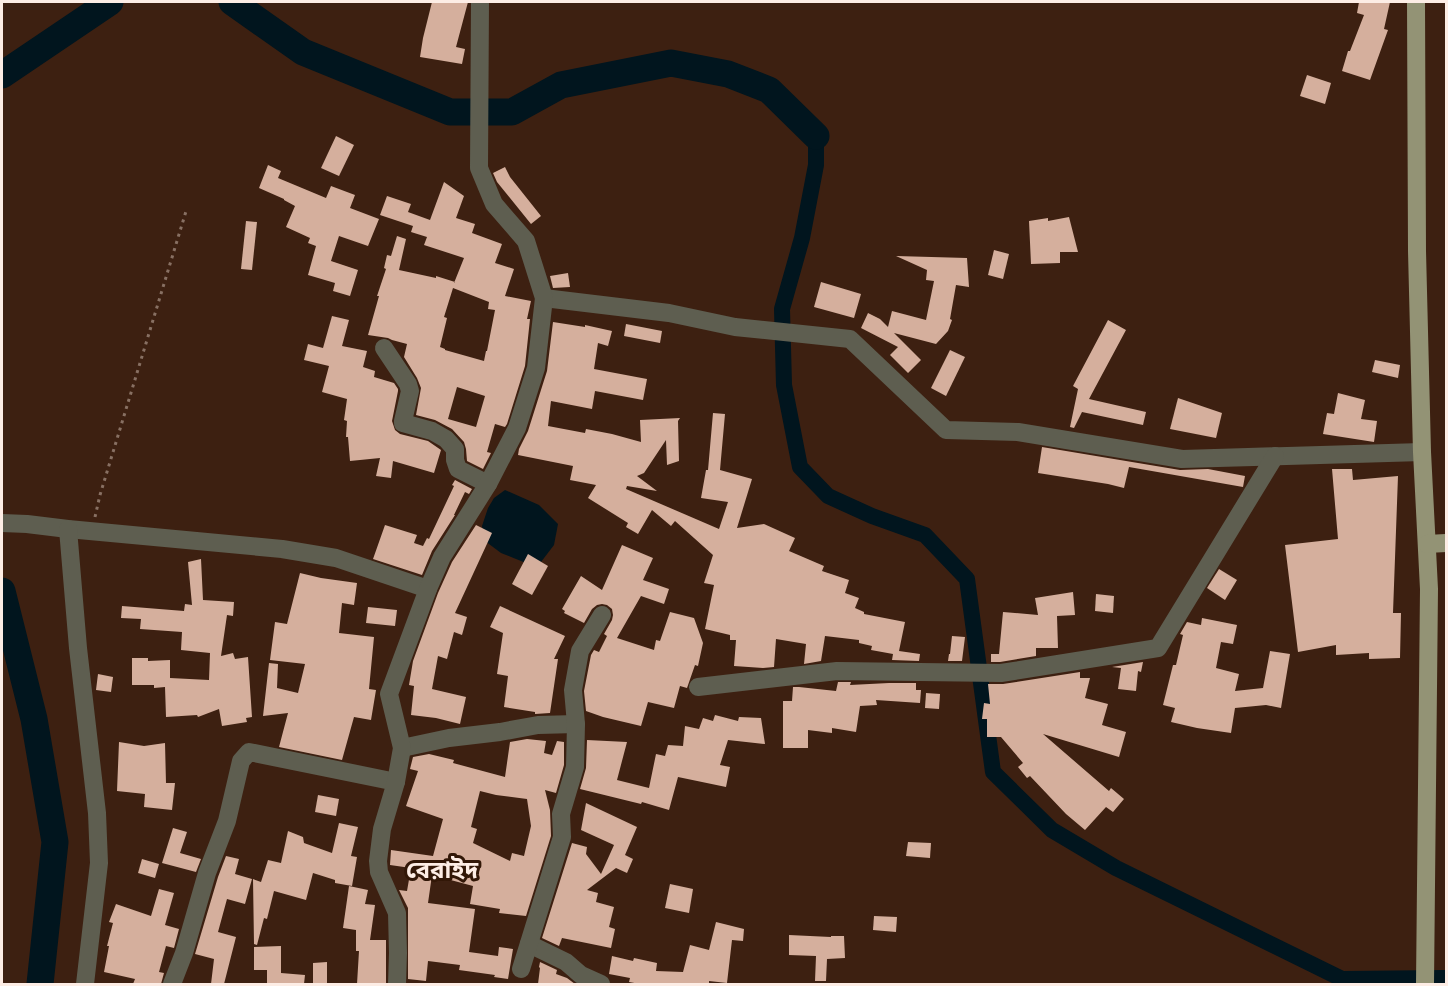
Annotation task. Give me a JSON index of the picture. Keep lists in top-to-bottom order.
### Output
{
  "districts": ["বেরাইদ"]
}
